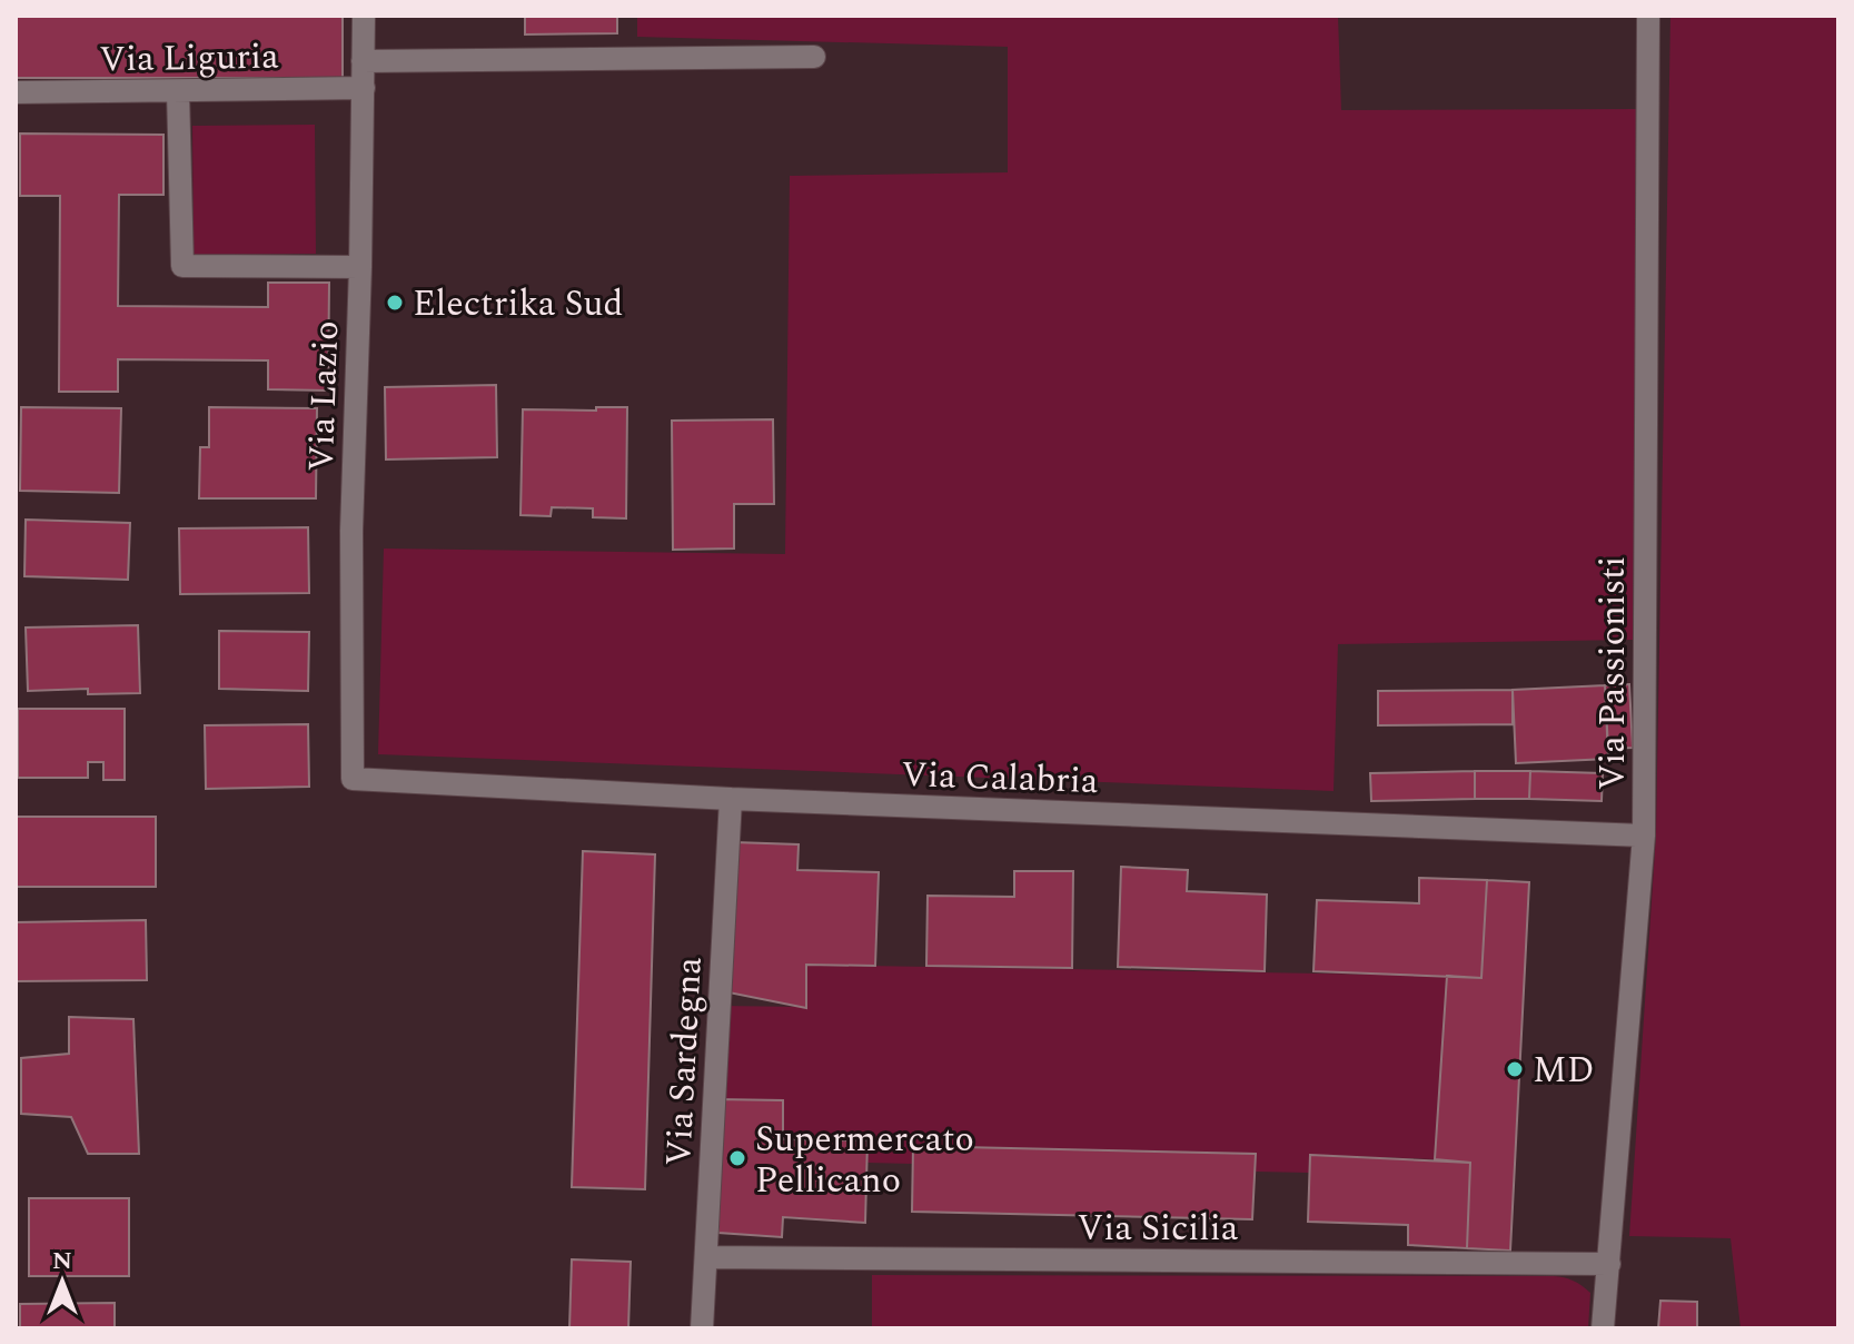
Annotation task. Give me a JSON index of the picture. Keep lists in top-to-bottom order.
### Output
{
  "streets": {
    "street": [
      "Via Liguria",
      "Via Lazio",
      "Via Passionisti",
      "Via Calabria",
      "Via Sardegna",
      "Via Sicilia"
    ]
  },
  "crossings": [
    ["Via Liguria", "Via Lazio"],
    ["Via Lazio", "Via Calabria"],
    ["Via Passionisti", "Via Calabria"],
    ["Via Passionisti", "Via Sicilia"],
    ["Via Calabria", "Via Sardegna"],
    ["Via Sardegna", "Via Sicilia"]
  ],
  "places": ["Electrika Sud", "MD", "Supermercato Pellicano"],
  "north": "top"
}
